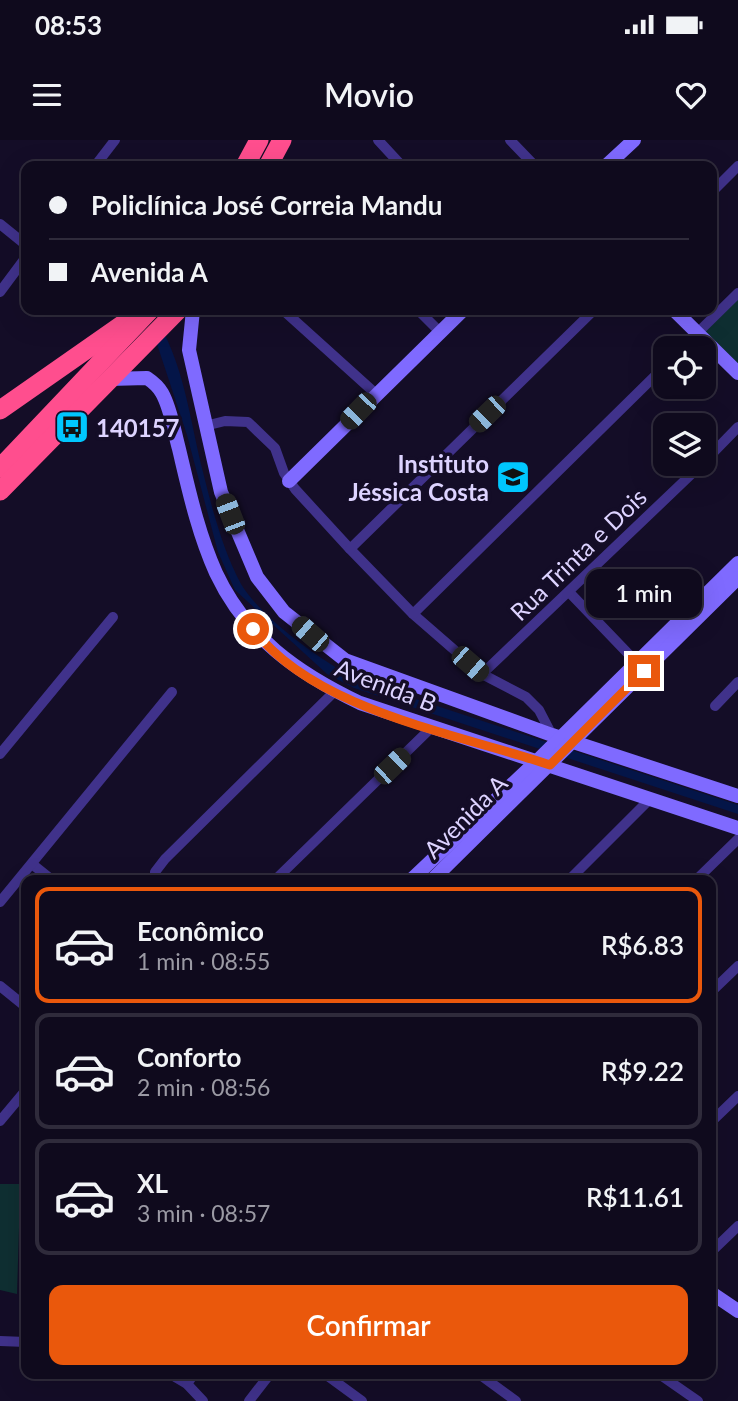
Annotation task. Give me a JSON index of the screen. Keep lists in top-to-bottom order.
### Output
{
  "streets": {
    "main road": ["Avenida B", "Avenida A"],
    "street": ["Rua Trinta e Dois"]
  },
  "crossings": [
    ["Avenida B", "Avenida A"]
  ],
  "places": {
    "bus stop": ["140157"],
    "school or university": ["Instituto Jéssica Costa"]
  },
  "page": {
    "status": "08:53",
    "header": "Movio",
    "banner": ["Policlínica José Correia Mandu", "Avenida A"],
    "bubble": "1 min",
    "list": [
      {
        "name": "Econômico",
        "note": "1 min · 08:55",
        "value": "R$6.83"
      },
      {
        "name": "Conforto",
        "note": "2 min · 08:56",
        "value": "R$9.22"
      },
      {
        "name": "XL",
        "note": "3 min · 08:57",
        "value": "R$11.61"
      }
    ],
    "buttons": "Confirmar"
  }
}
